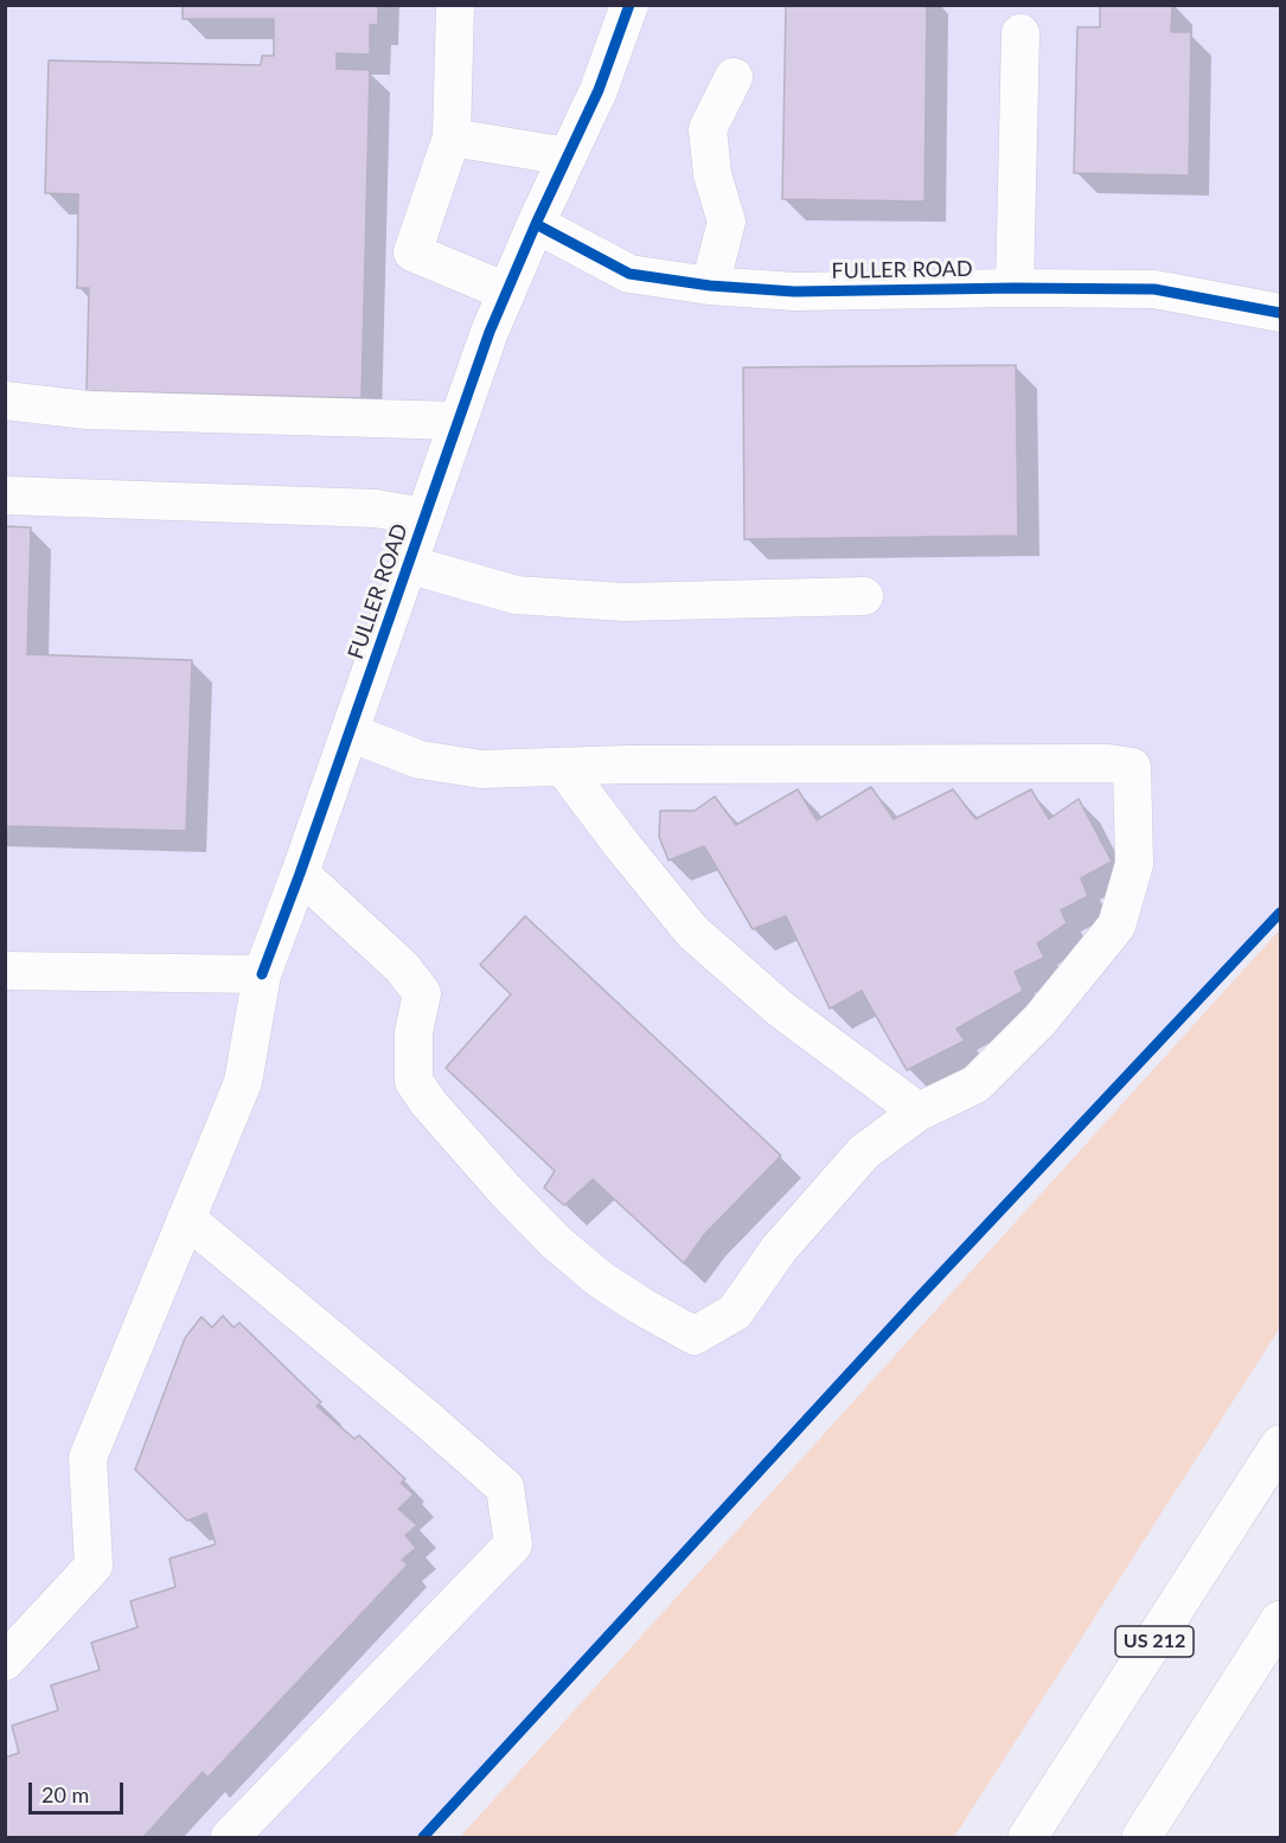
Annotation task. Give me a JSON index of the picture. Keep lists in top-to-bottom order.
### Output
{
  "streets": {
    "highway": ["US 212"],
    "street": ["FULLER ROAD"]
  },
  "scale_bar": "20 m"
}
